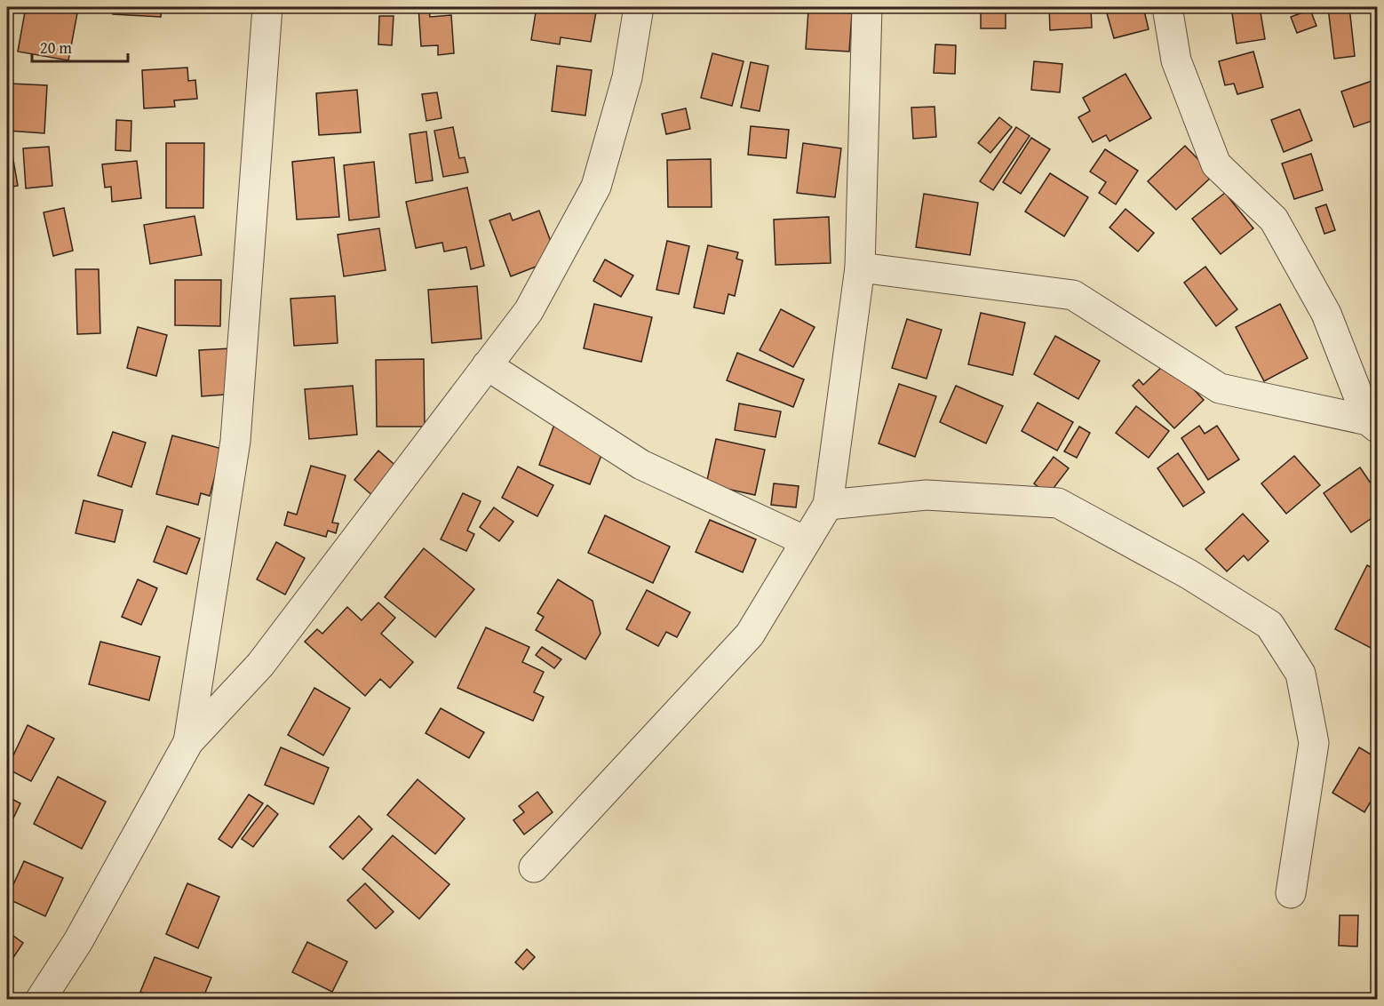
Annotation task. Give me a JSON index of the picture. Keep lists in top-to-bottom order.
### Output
{
  "scale_bar": "20 m"
}
